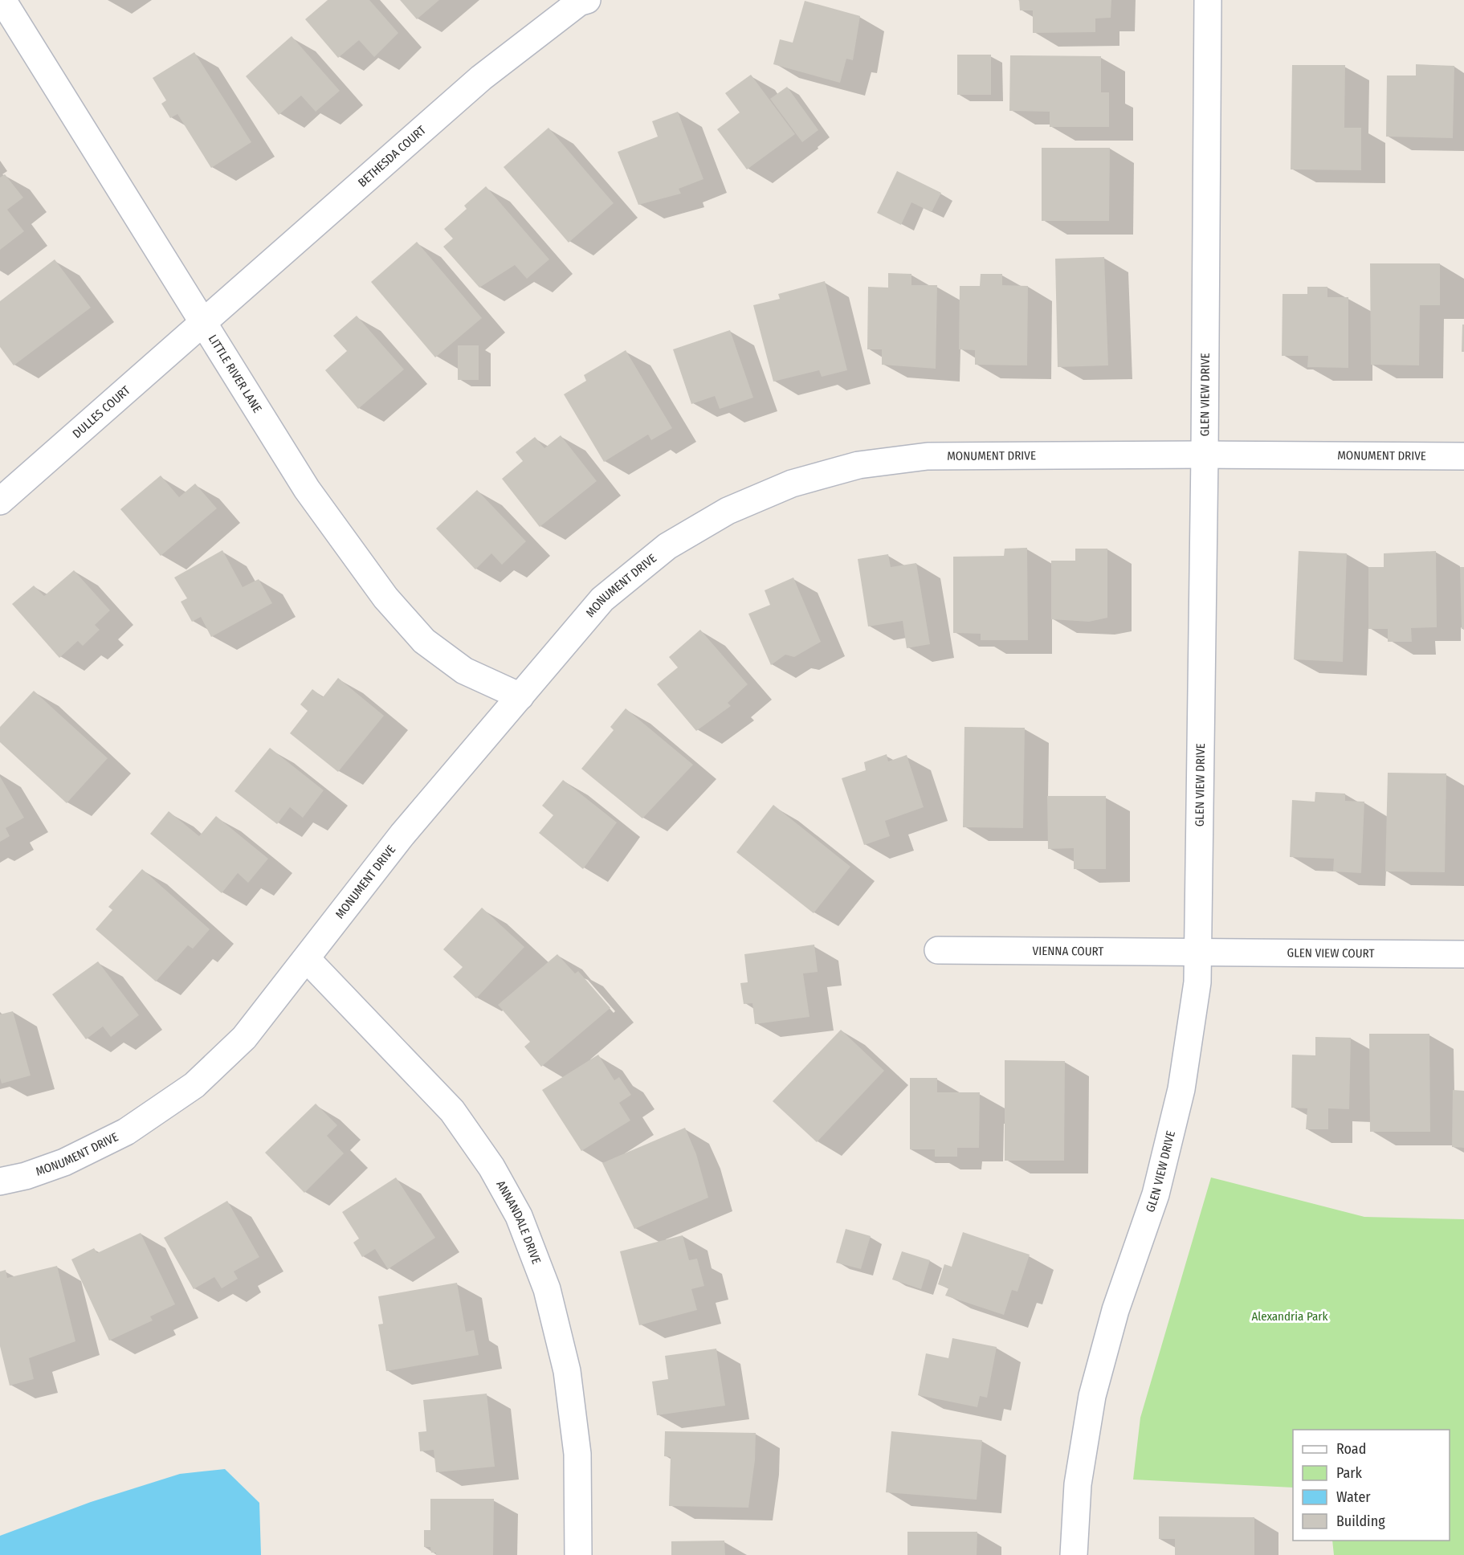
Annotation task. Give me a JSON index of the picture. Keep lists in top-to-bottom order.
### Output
{
  "streets": {
    "street": [
      "BETHESDA COURT",
      "LITTLE RIVER LANE",
      "GLEN VIEW DRIVE",
      "DULLES COURT",
      "MONUMENT DRIVE",
      "VIENNA COURT",
      "GLEN VIEW COURT",
      "ANNANDALE DRIVE"
    ]
  },
  "crossings": [
    ["BETHESDA COURT", "LITTLE RIVER LANE"],
    ["BETHESDA COURT", "DULLES COURT"],
    ["LITTLE RIVER LANE", "DULLES COURT"],
    ["LITTLE RIVER LANE", "MONUMENT DRIVE"],
    ["GLEN VIEW DRIVE", "MONUMENT DRIVE"],
    ["GLEN VIEW DRIVE", "VIENNA COURT"],
    ["GLEN VIEW DRIVE", "GLEN VIEW COURT"],
    ["MONUMENT DRIVE", "ANNANDALE DRIVE"],
    ["VIENNA COURT", "GLEN VIEW COURT"]
  ],
  "parks": ["Alexandria Park"],
  "legend": [
    "Road",
    "Park",
    "Water",
    "Building"
  ]
}
